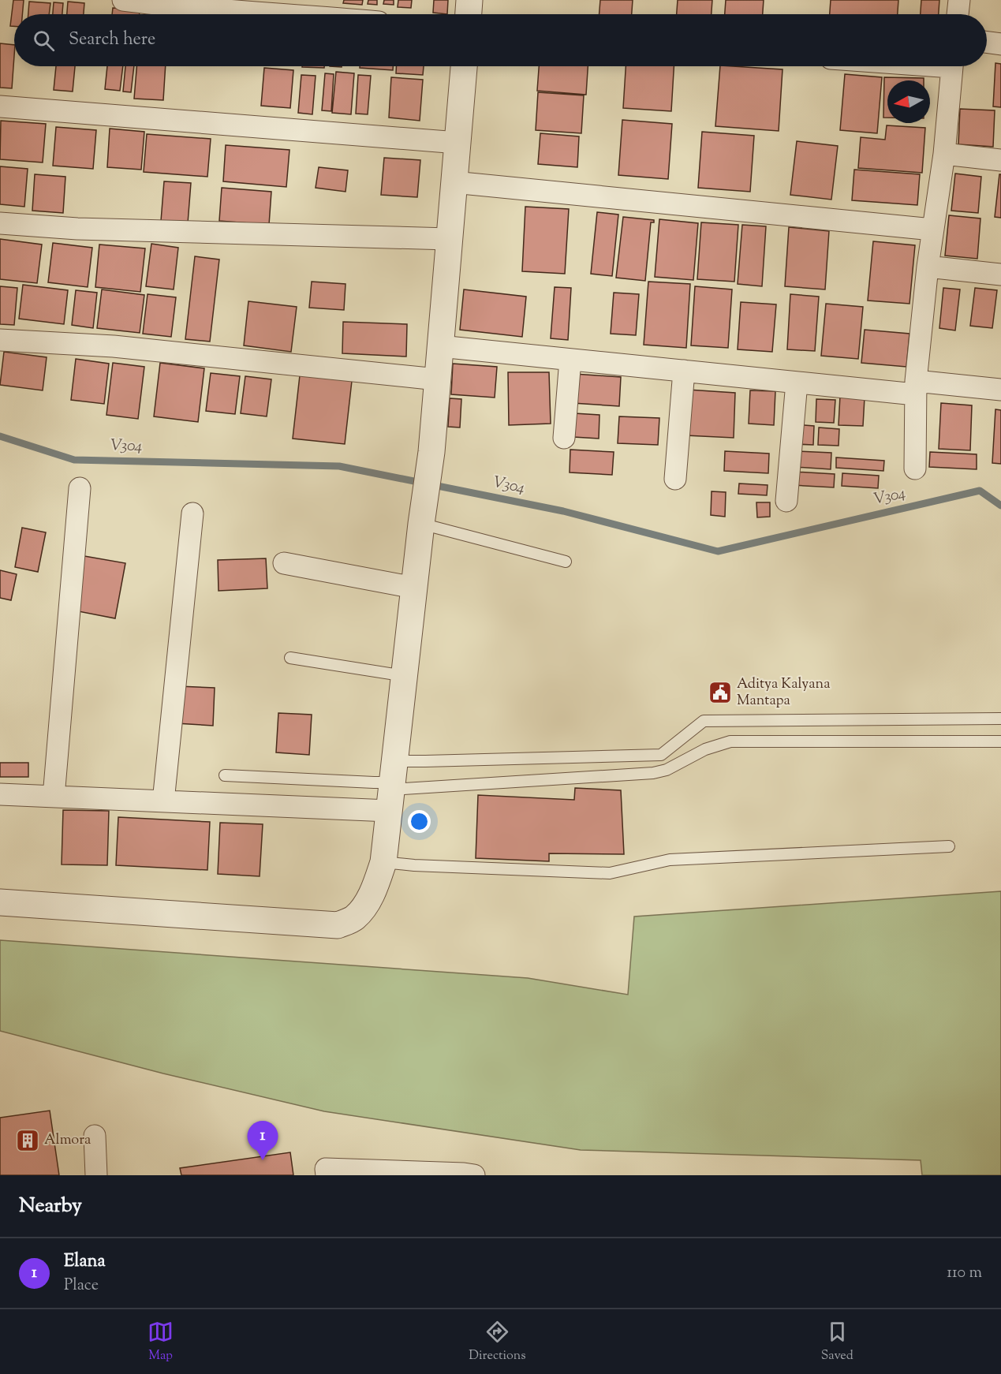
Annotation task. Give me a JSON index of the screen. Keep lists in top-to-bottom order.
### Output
{
  "water": ["V304"],
  "places": {
    "public building": ["Aditya Kalyana Mantapa"],
    "building": ["Almora"]
  },
  "north": "left",
  "page": {
    "search": "Search here",
    "pins": "1",
    "heading": "Nearby",
    "list": [
      {
        "mark": "1",
        "name": "Elana",
        "note": "Place",
        "value": "110 m"
      }
    ],
    "nav": ["Map", "Directions", "Saved"]
  }
}
